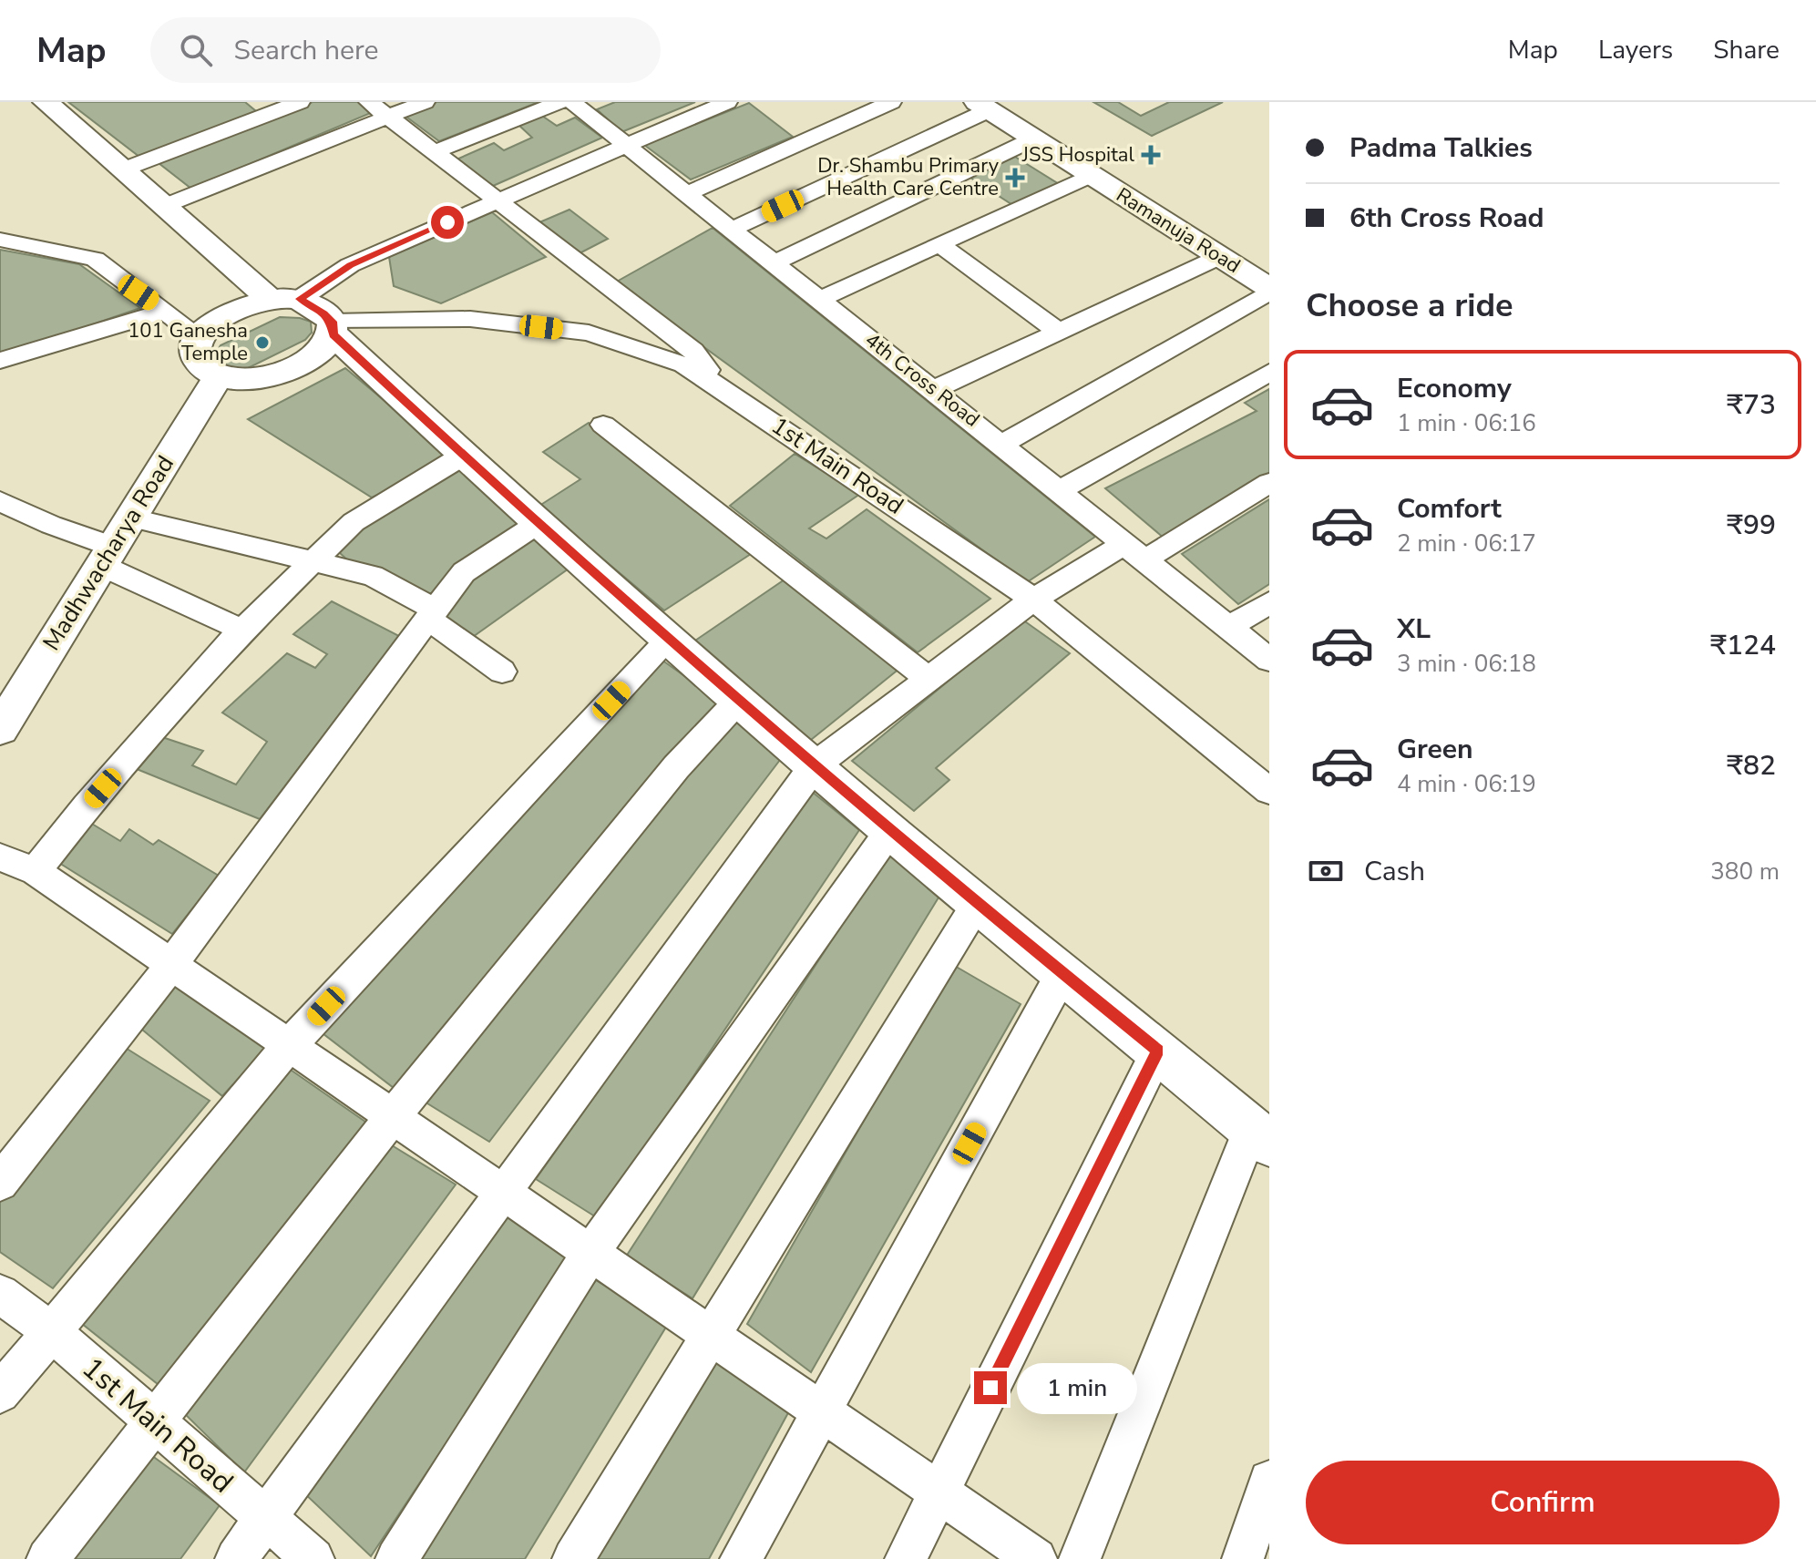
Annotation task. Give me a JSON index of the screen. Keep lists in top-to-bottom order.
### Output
{
  "streets": {
    "street": [
      "Ramanuja Road",
      "4th Cross Road",
      "1st Main Road",
      "Madhwacharya Road"
    ]
  },
  "places": {
    "health": ["JSS Hospital", "Dr. Shambu Primary Health Care Centre"],
    "other": ["101 Ganesha Temple"]
  },
  "page": {
    "header": "Map",
    "search": "Search here",
    "nav": ["Map", "Layers", "Share"],
    "banner": ["Padma Talkies", "6th Cross Road"],
    "heading": "Choose a ride",
    "list": [
      {
        "name": "Economy",
        "note": "1 min · 06:16",
        "value": "₹73"
      },
      {
        "name": "Comfort",
        "note": "2 min · 06:17",
        "value": "₹99"
      },
      {
        "name": "XL",
        "note": "3 min · 06:18",
        "value": "₹124"
      },
      {
        "name": "Green",
        "note": "4 min · 06:19",
        "value": "₹82"
      }
    ],
    "pay": ["Cash", "380 m"],
    "bubble": "1 min",
    "buttons": "Confirm"
  }
}
